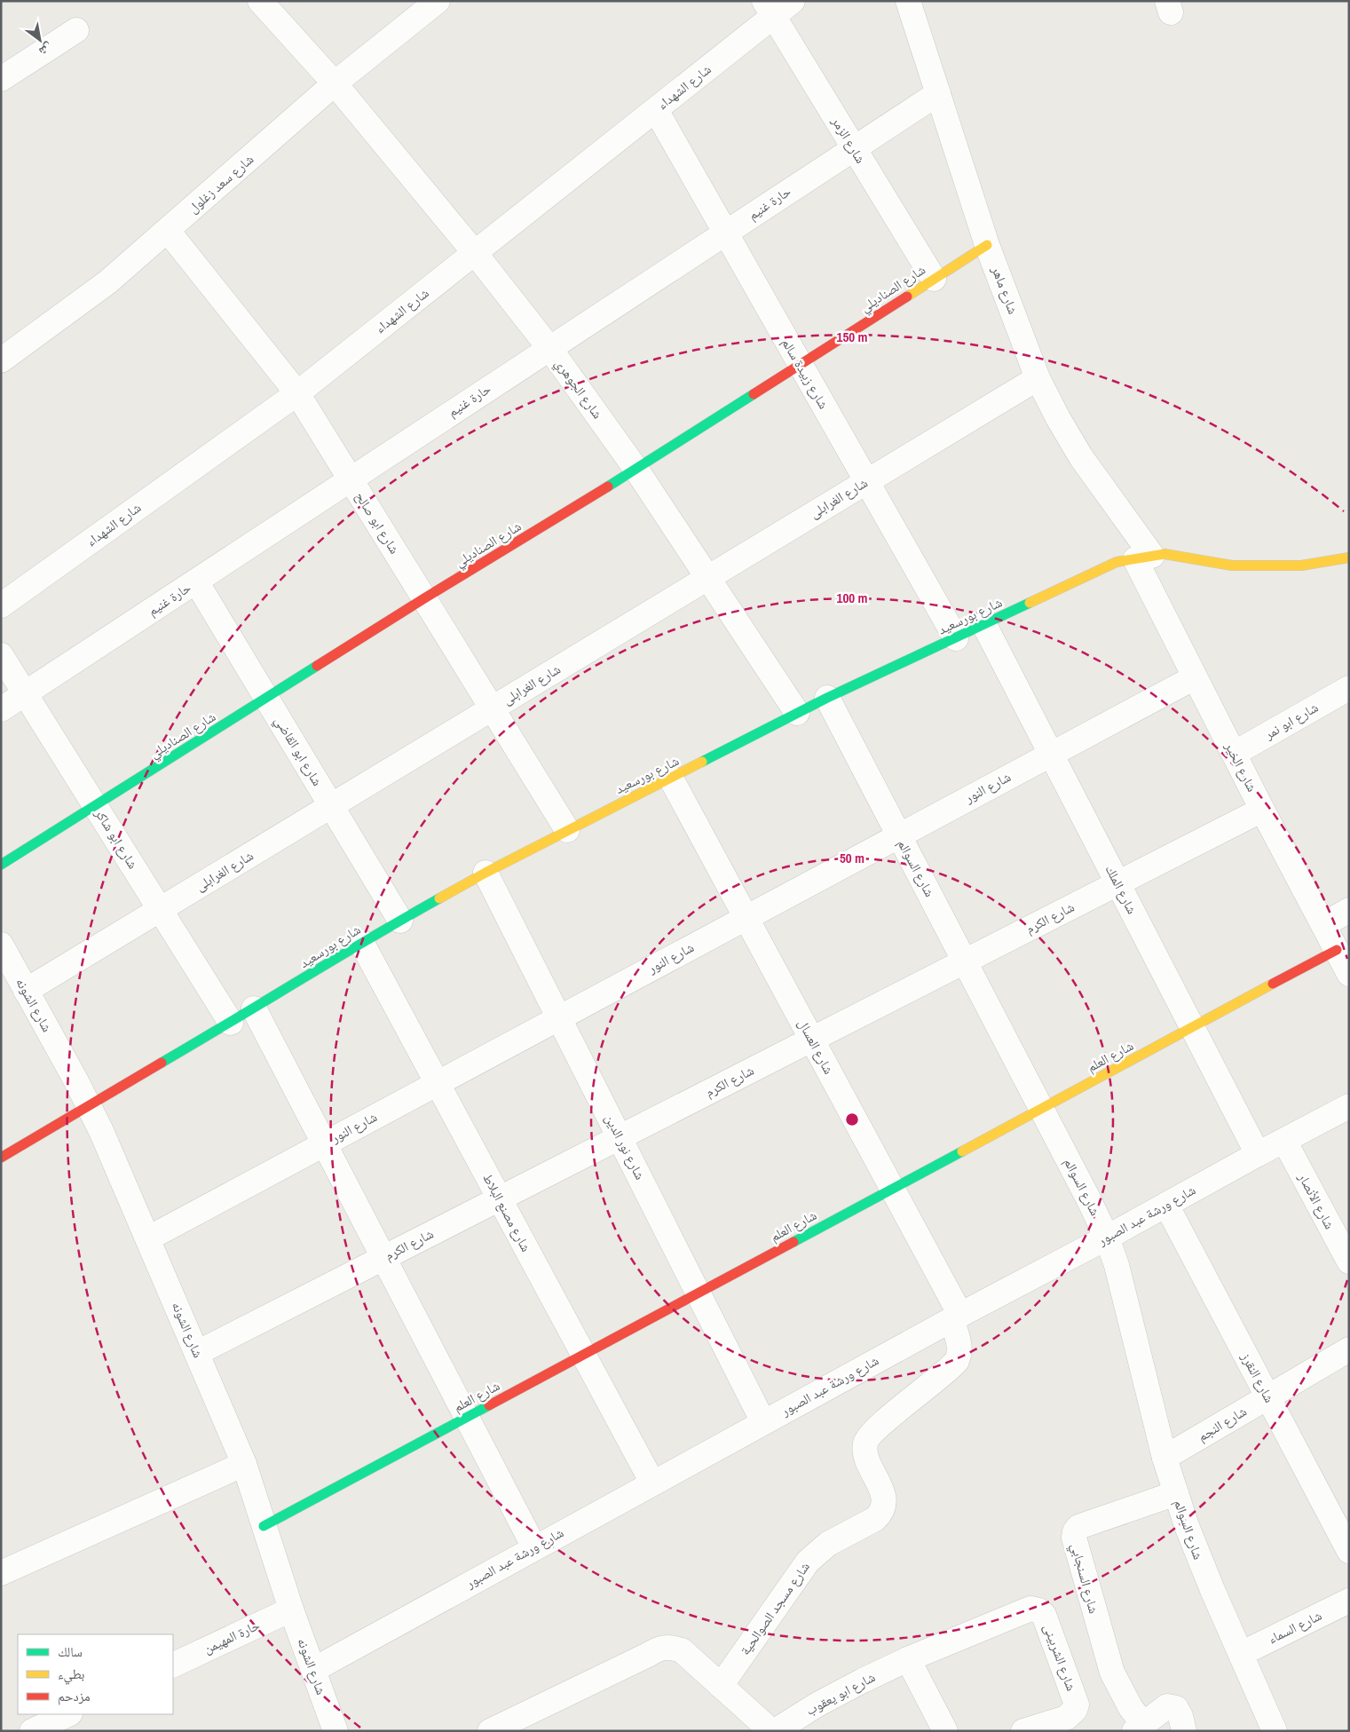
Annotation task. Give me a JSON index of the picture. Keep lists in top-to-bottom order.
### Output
{
  "streets": {
    "street": [
      "شارع الشهداء",
      "شارع الزمر",
      "شارع سعد زغلول",
      "حارة غنيم",
      "شارع الصناديلي",
      "شارع ماهر",
      "شارع زبيدة سالم",
      "شارع الجوهري",
      "شارع الغرابلى",
      "شارع ابو صالح",
      "شارع بورسعيد",
      "شارع ابو نمر",
      "شارع ابو القاضي",
      "شارع الخير",
      "شارع النور",
      "شارع ابو شاكر",
      "شارع السوالم",
      "شارع الملك",
      "شارع الكرم",
      "شارع الشونه",
      "شارع العسال",
      "شارع العلم",
      "شارع نور الدين",
      "شارع الأنصار",
      "شارع مصنع البلاط",
      "شارع ورشة عبد الصبور",
      "شارع النقرز",
      "شارع النجم",
      "شارع السنجابي",
      "شارع مسجد الصوالحية",
      "شارع السماء",
      "حارة المهيمن",
      "شارع الشربينى",
      "شارع ابو يعقوب"
    ]
  },
  "crossings": [
    ["شارع الشهداء", "شارع الزمر"],
    ["شارع الشهداء", "شارع زبيدة سالم"],
    ["شارع الشهداء", "شارع الجوهري"],
    ["شارع الشهداء", "شارع ابو صالح"],
    ["شارع الزمر", "حارة غنيم"],
    ["شارع الزمر", "شارع الصناديلي"],
    ["شارع سعد زغلول", "شارع الجوهري"],
    ["شارع سعد زغلول", "شارع ابو صالح"],
    ["حارة غنيم", "شارع ماهر"],
    ["حارة غنيم", "شارع زبيدة سالم"],
    ["حارة غنيم", "شارع الجوهري"],
    ["حارة غنيم", "شارع ابو صالح"],
    ["حارة غنيم", "شارع ابو القاضي"],
    ["حارة غنيم", "شارع ابو شاكر"],
    ["شارع الصناديلي", "شارع ماهر"],
    ["شارع الصناديلي", "شارع زبيدة سالم"],
    ["شارع الصناديلي", "شارع الجوهري"],
    ["شارع الصناديلي", "شارع ابو صالح"],
    ["شارع الصناديلي", "شارع ابو القاضي"],
    ["شارع الصناديلي", "شارع ابو شاكر"],
    ["شارع ماهر", "شارع الغرابلى"],
    ["شارع ماهر", "شارع بورسعيد"],
    ["شارع ماهر", "شارع الخير"],
    ["شارع زبيدة سالم", "شارع الغرابلى"],
    ["شارع زبيدة سالم", "شارع بورسعيد"],
    ["شارع الجوهري", "شارع الغرابلى"],
    ["شارع الجوهري", "شارع بورسعيد"],
    ["شارع الغرابلى", "شارع ابو صالح"],
    ["شارع الغرابلى", "شارع ابو القاضي"],
    ["شارع الغرابلى", "شارع ابو شاكر"],
    ["شارع الغرابلى", "شارع الشونه"],
    ["شارع ابو صالح", "شارع بورسعيد"],
    ["شارع بورسعيد", "شارع ابو القاضي"],
    ["شارع بورسعيد", "شارع الخير"],
    ["شارع بورسعيد", "شارع ابو شاكر"],
    ["شارع بورسعيد", "شارع السوالم"],
    ["شارع بورسعيد", "شارع الملك"],
    ["شارع بورسعيد", "شارع الشونه"],
    ["شارع بورسعيد", "شارع العسال"],
    ["شارع بورسعيد", "شارع نور الدين"],
    ["شارع بورسعيد", "شارع مصنع البلاط"],
    ["شارع ابو نمر", "شارع الخير"],
    ["شارع الخير", "شارع النور"],
    ["شارع الخير", "شارع الكرم"],
    ["شارع الخير", "شارع العلم"],
    ["شارع النور", "شارع السوالم"],
    ["شارع النور", "شارع الملك"],
    ["شارع النور", "شارع الشونه"],
    ["شارع النور", "شارع العسال"],
    ["شارع النور", "شارع نور الدين"],
    ["شارع النور", "شارع مصنع البلاط"],
    ["شارع السوالم", "شارع الكرم"],
    ["شارع السوالم", "شارع العلم"],
    ["شارع السوالم", "شارع ورشة عبد الصبور"],
    ["شارع السوالم", "شارع النجم"],
    ["شارع السوالم", "شارع السنجابي"],
    ["شارع السوالم", "شارع السماء"],
    ["شارع الملك", "شارع الكرم"],
    ["شارع الملك", "شارع العلم"],
    ["شارع الملك", "شارع ورشة عبد الصبور"],
    ["شارع الكرم", "شارع الشونه"],
    ["شارع الكرم", "شارع العسال"],
    ["شارع الكرم", "شارع نور الدين"],
    ["شارع الكرم", "شارع مصنع البلاط"],
    ["شارع الشونه", "شارع العلم"],
    ["شارع الشونه", "شارع ورشة عبد الصبور"],
    ["شارع الشونه", "حارة المهيمن"],
    ["شارع العسال", "شارع العلم"],
    ["شارع العسال", "شارع ورشة عبد الصبور"],
    ["شارع العسال", "شارع مسجد الصوالحية"],
    ["شارع العلم", "شارع نور الدين"],
    ["شارع العلم", "شارع مصنع البلاط"],
    ["شارع نور الدين", "شارع ورشة عبد الصبور"],
    ["شارع الأنصار", "شارع ورشة عبد الصبور"],
    ["شارع مصنع البلاط", "شارع ورشة عبد الصبور"],
    ["شارع ورشة عبد الصبور", "شارع النقرز"],
    ["شارع ورشة عبد الصبور", "شارع مسجد الصوالحية"],
    ["شارع النقرز", "شارع النجم"],
    ["شارع الشربينى", "شارع ابو يعقوب"]
  ],
  "legend": ["سالك", "بطيء", "مزدحم"],
  "north": "bottom right",
  "rings": ["150 m", "100 m", "50 m"]
}
